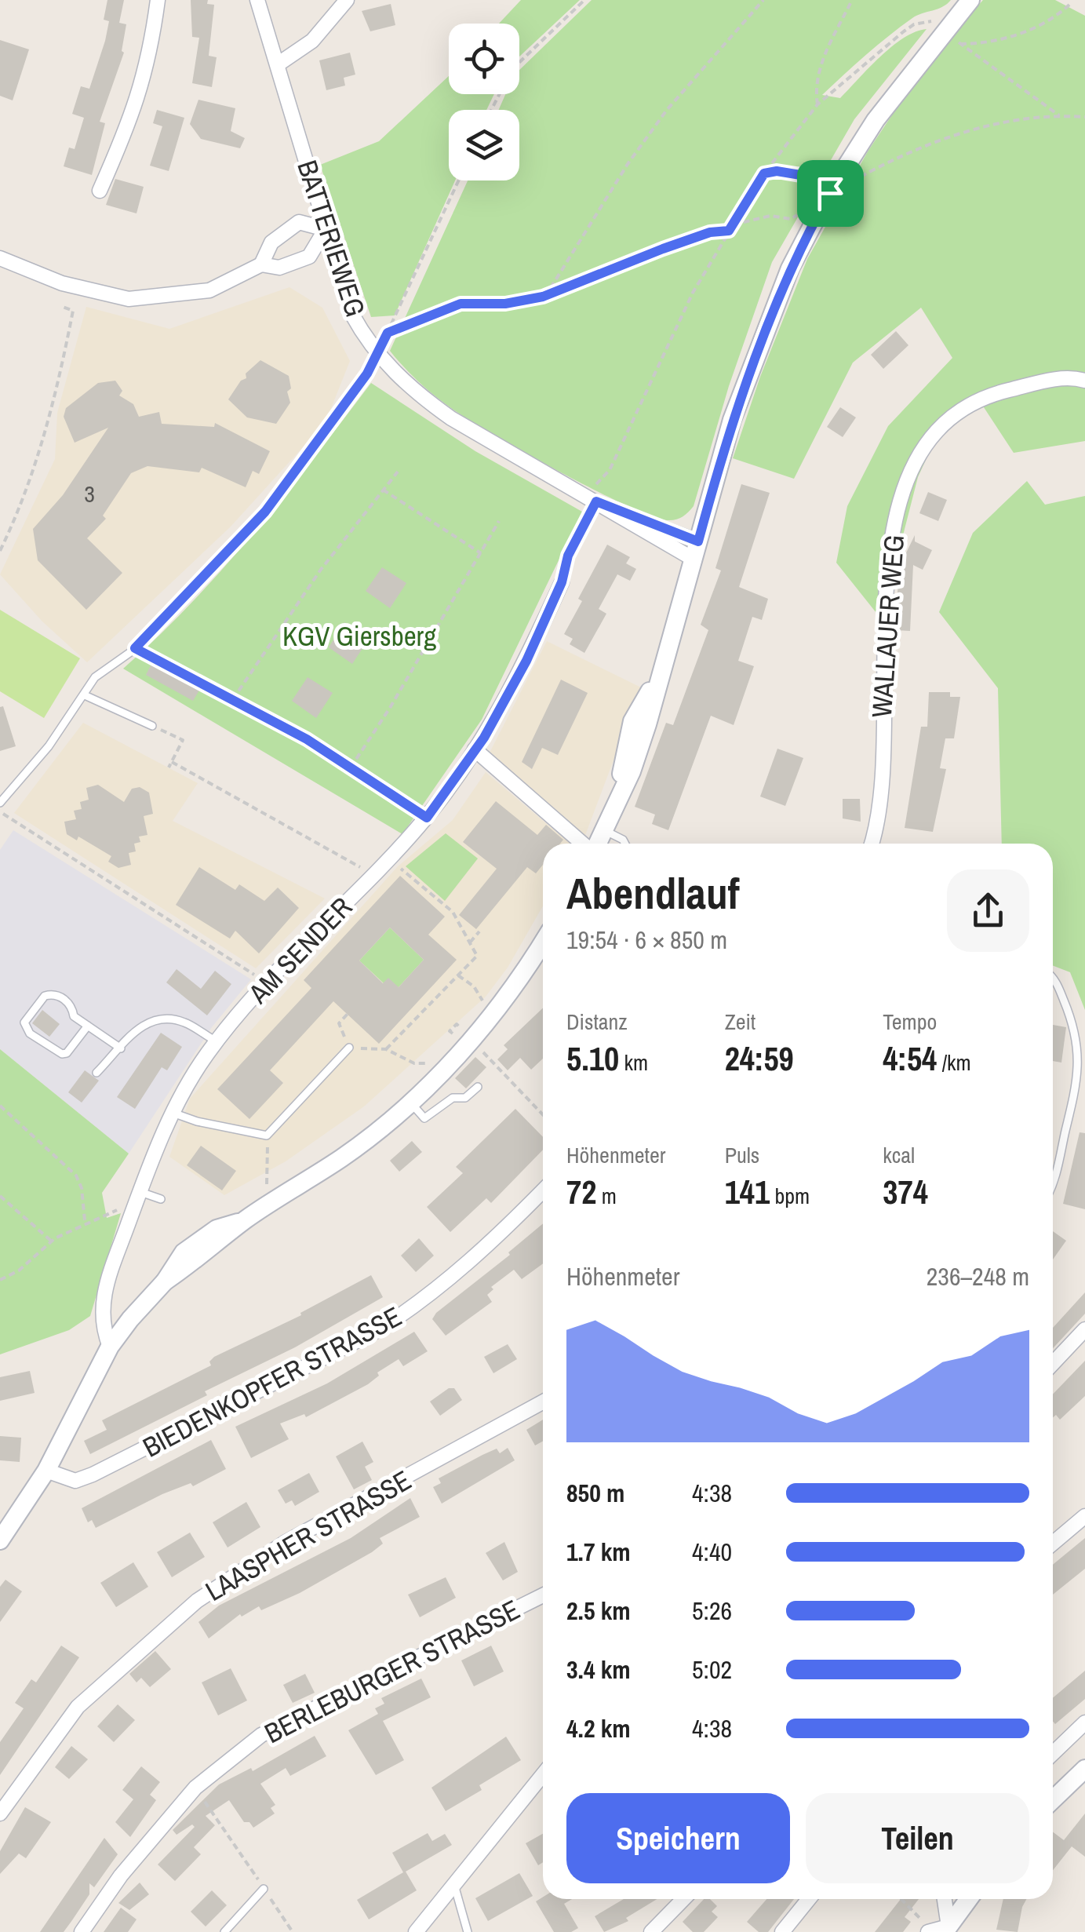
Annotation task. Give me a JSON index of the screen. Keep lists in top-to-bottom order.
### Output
{
  "streets": {
    "street": [
      "BATTERIEWEG",
      "WALLAUER WEG",
      "AM SENDER",
      "BIEDENKOPFER STRASSE",
      "LAASPHER STRASSE",
      "BERLEBURGER STRASSE"
    ]
  },
  "parks": ["KGV Giersberg"],
  "house_numbers": ["3"],
  "page": {
    "heading": ["Abendlauf", "19:54 · 6 × 850 m"],
    "stats": [
      ["Distanz", "5.10 km"],
      ["Zeit", "24:59"],
      ["Tempo", "4:54 /km"],
      ["Höhenmeter", "72 m"],
      ["Puls", "141 bpm"],
      ["kcal", "374"]
    ],
    "chart": ["Höhenmeter", "236–248 m"],
    "list": [
      {
        "name": "850 m",
        "note": "4:38"
      },
      {
        "name": "1.7 km",
        "note": "4:40"
      },
      {
        "name": "2.5 km",
        "note": "5:26"
      },
      {
        "name": "3.4 km",
        "note": "5:02"
      },
      {
        "name": "4.2 km",
        "note": "4:38"
      }
    ],
    "buttons": ["Speichern", "Teilen"]
  }
}
